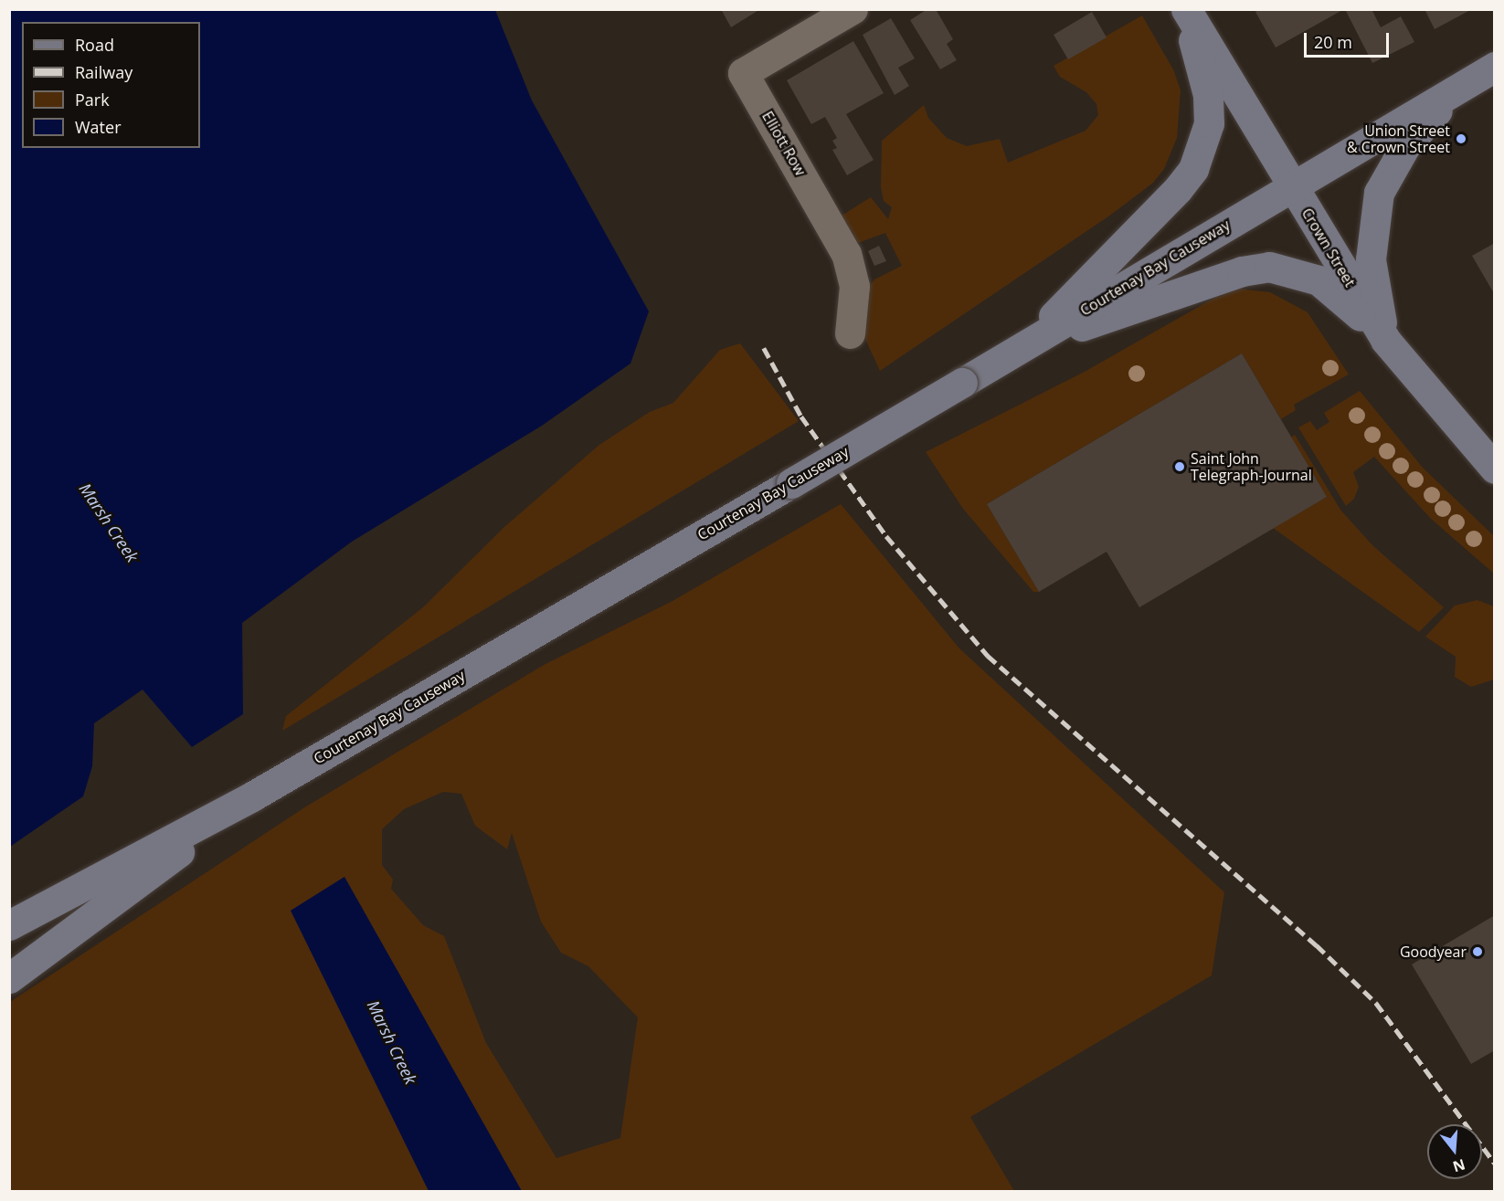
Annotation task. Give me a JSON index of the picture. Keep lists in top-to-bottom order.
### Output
{
  "streets": {
    "main road": ["Crown Street", "Courtenay Bay Causeway"],
    "street": ["Elliott Row"]
  },
  "crossings": [
    ["Crown Street", "Courtenay Bay Causeway"]
  ],
  "water": ["Marsh Creek"],
  "places": ["Union Street & Crown Street", "Saint John Telegraph-Journal", "Goodyear"],
  "legend": [
    "Road",
    "Railway",
    "Park",
    "Water"
  ],
  "scale_bar": "20 m",
  "north": "bottom"
}
